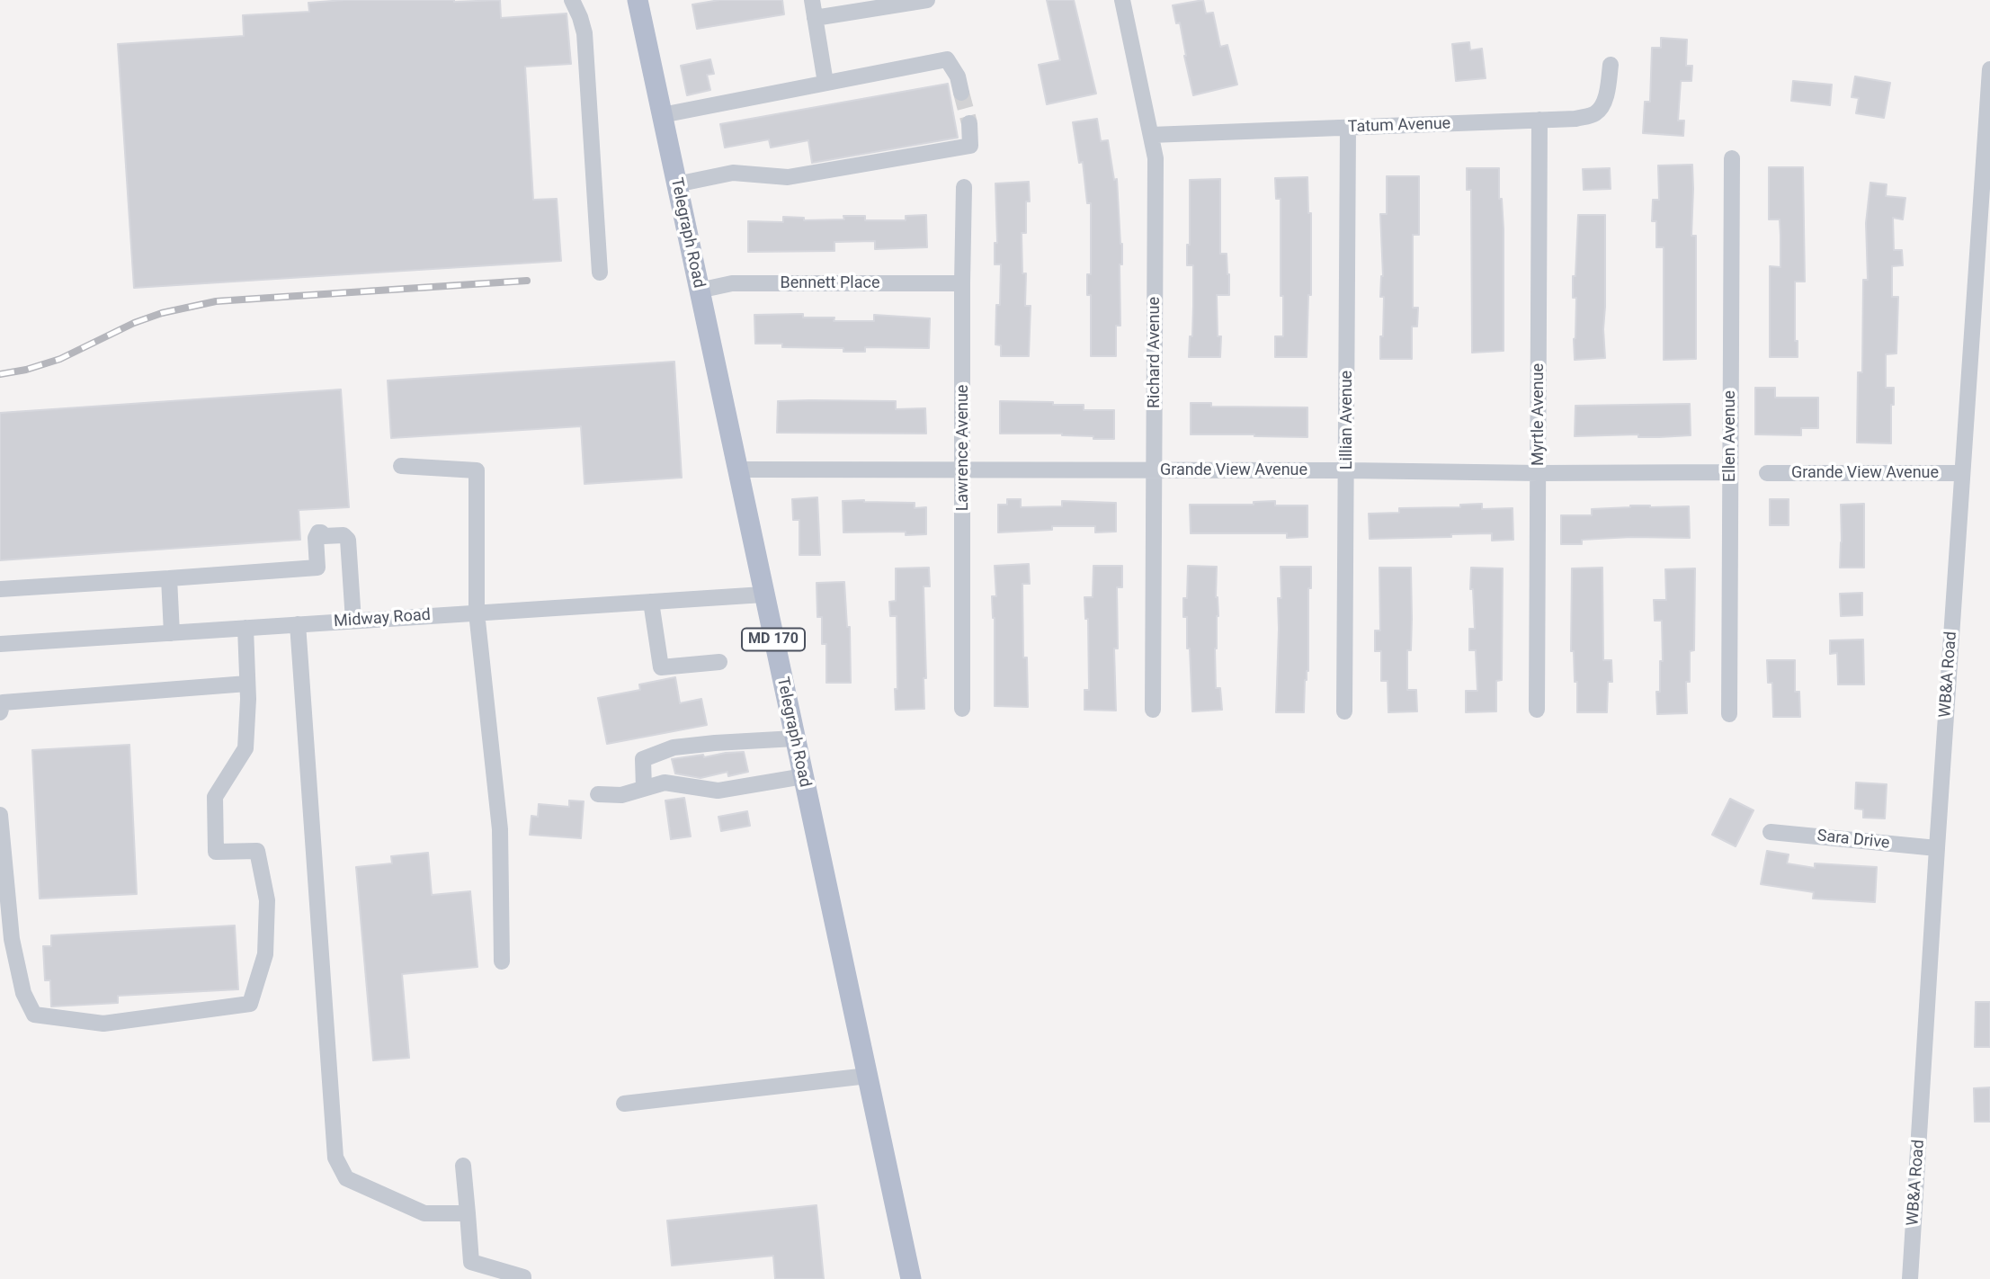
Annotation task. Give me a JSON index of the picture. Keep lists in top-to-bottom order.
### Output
{
  "streets": {
    "main road": ["Telegraph Road", "MD 170"],
    "street": [
      "Tatum Avenue",
      "Bennett Place",
      "Richard Avenue",
      "Myrtle Avenue",
      "Lillian Avenue",
      "Ellen Avenue",
      "Lawrence Avenue",
      "Grande View Avenue",
      "Midway Road",
      "WB&A Road",
      "Sara Drive"
    ]
  },
  "crossings": [
    ["Tatum Avenue", "Richard Avenue"],
    ["Tatum Avenue", "Myrtle Avenue"],
    ["Tatum Avenue", "Lillian Avenue"],
    ["Telegraph Road", "Bennett Place"],
    ["Telegraph Road", "Grande View Avenue"],
    ["Telegraph Road", "Midway Road"],
    ["Bennett Place", "Lawrence Avenue"],
    ["Richard Avenue", "Grande View Avenue"],
    ["Myrtle Avenue", "Grande View Avenue"],
    ["Lillian Avenue", "Grande View Avenue"],
    ["Ellen Avenue", "Grande View Avenue"],
    ["Lawrence Avenue", "Grande View Avenue"],
    ["Grande View Avenue", "WB&A Road"],
    ["WB&A Road", "Sara Drive"]
  ]
}
